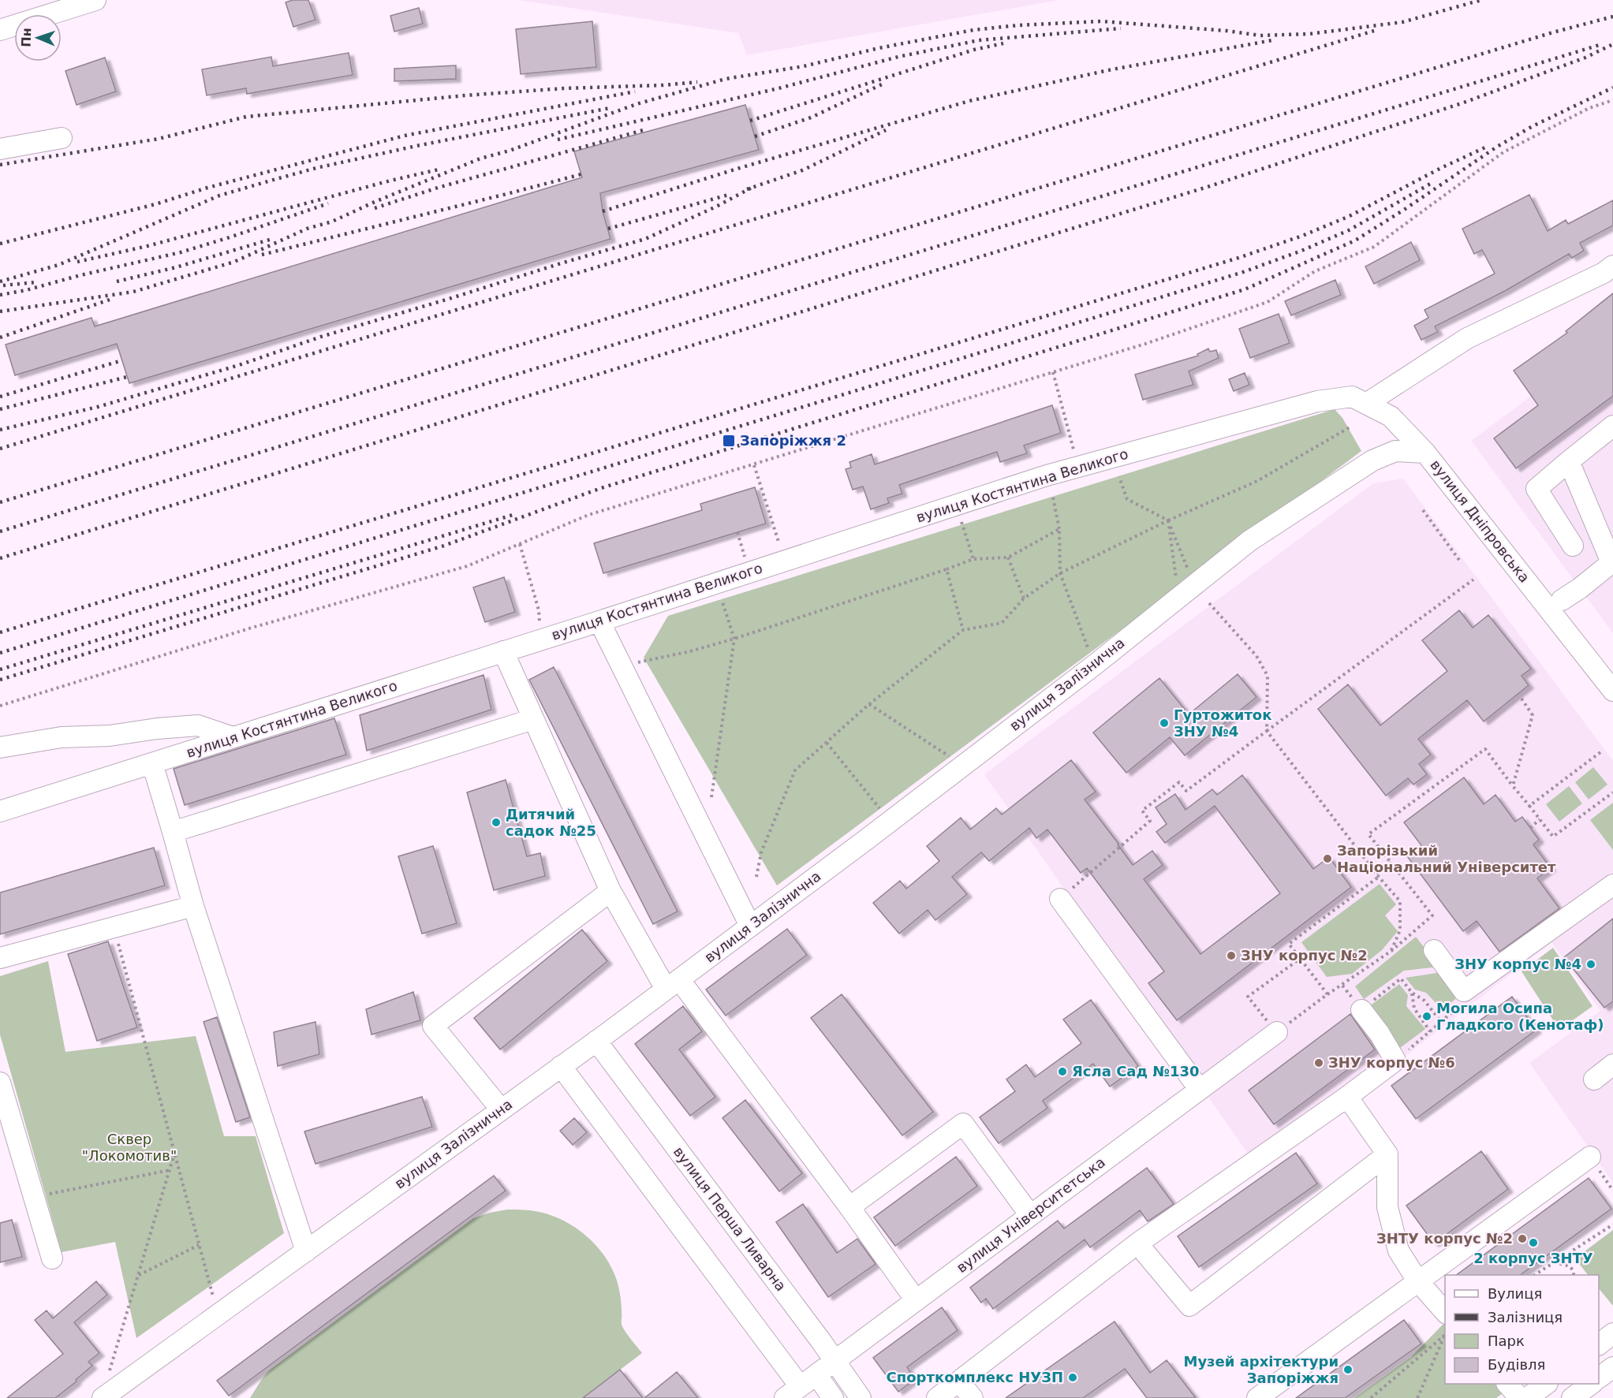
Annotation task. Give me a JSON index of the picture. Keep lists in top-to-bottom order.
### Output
{
  "streets": {
    "street": [
      "вулиця Костянтина Великого",
      "вулиця Дніпровська",
      "вулиця Залізнична",
      "вулиця Університетська",
      "вулиця Перша Ливарна"
    ]
  },
  "crossings": [
    ["вулиця Костянтина Великого", "вулиця Дніпровська"],
    ["вулиця Дніпровська", "вулиця Залізнична"],
    ["вулиця Залізнична", "вулиця Перша Ливарна"],
    ["вулиця Університетська", "вулиця Перша Ливарна"]
  ],
  "parks": ["Сквер \"Локомотив\""],
  "places": {
    "transit": ["Запоріжжя 2"],
    "other": [
      "Гуртожиток ЗНУ №4",
      "Дитячий садок №25",
      "Запорізький Національний Університет",
      "ЗНУ корпус №2",
      "ЗНУ корпус №4",
      "Могила Осипа Гладкого (Кенотаф)",
      "ЗНУ корпус №6",
      "Ясла Сад №130",
      "ЗНТУ корпус №2",
      "2 корпус ЗНТУ",
      "Музей архітектури Запоріжжя",
      "Спорткомплекс НУЗП"
    ]
  },
  "legend": [
    "Вулиця",
    "Залізниця",
    "Парк",
    "Будівля"
  ],
  "north": "left"
}
